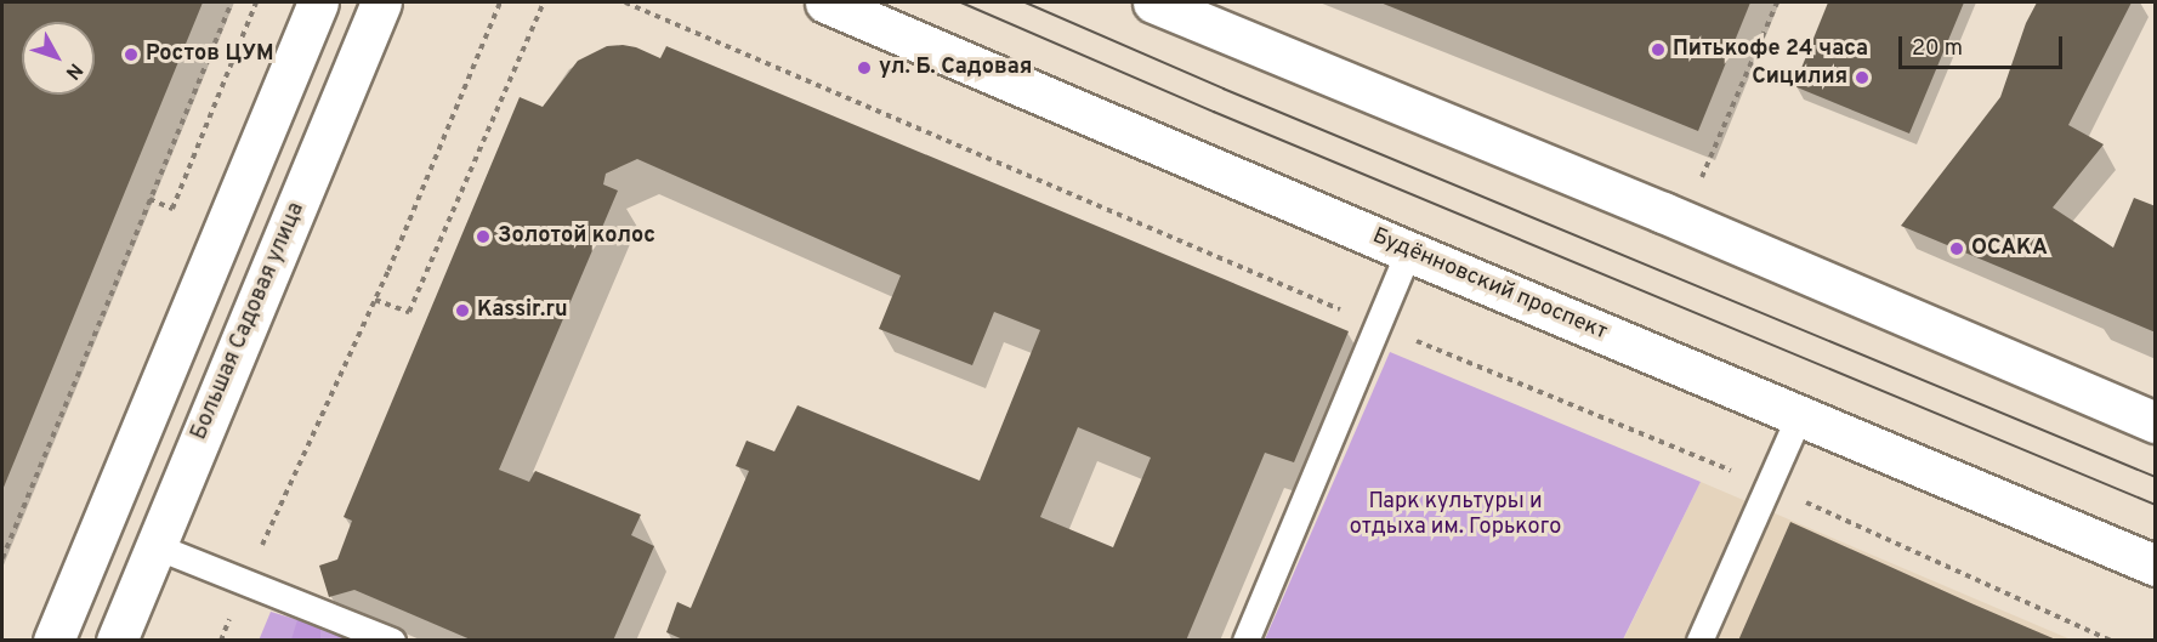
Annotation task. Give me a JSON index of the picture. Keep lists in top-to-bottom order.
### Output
{
  "streets": {
    "main road": ["Будённовский проспект", "Большая Садовая улица"]
  },
  "parks": ["Парк культуры и отдыха им. Горького"],
  "places": [
    "Питькофе 24 часа",
    "Ростов ЦУМ",
    "ул. Б. Садовая",
    "Сицилия",
    "Золотой колос",
    "ОСАКА",
    "Kassir.ru"
  ],
  "scale_bar": "20 m",
  "north": "bottom right"
}
